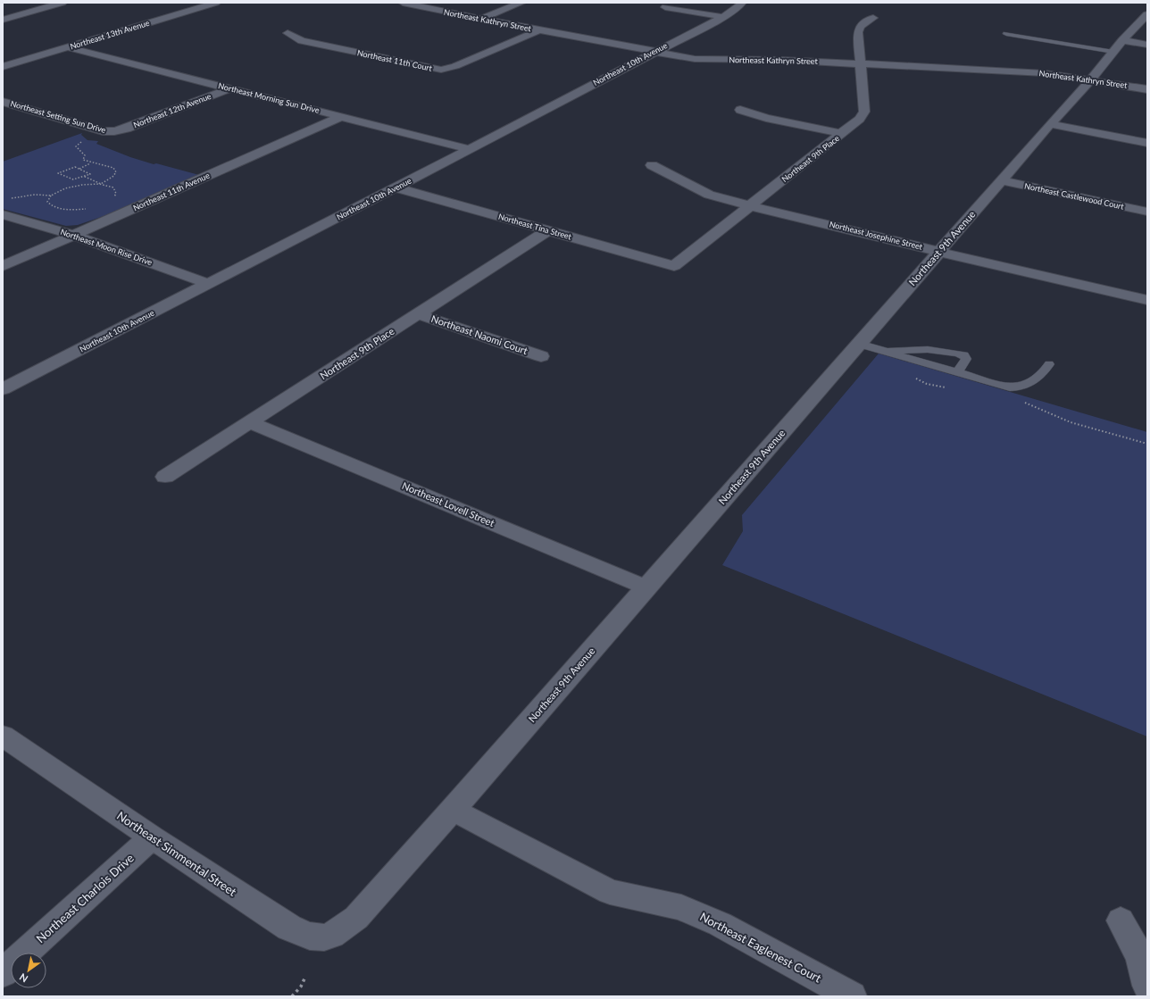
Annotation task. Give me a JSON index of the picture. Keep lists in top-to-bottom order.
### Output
{
  "streets": {
    "street": [
      "Northeast Kathryn Street",
      "Northeast 13th Avenue",
      "Northeast 11th Court",
      "Northeast 10th Avenue",
      "Northeast Morning Sun Drive",
      "Northeast 12th Avenue",
      "Northeast Setting Sun Drive",
      "Northeast 9th Place",
      "Northeast 11th Avenue",
      "Northeast Castlewood Court",
      "Northeast Tina Street",
      "Northeast Josephine Street",
      "Northeast Moon Rise Drive",
      "Northeast 9th Avenue",
      "Northeast Naomi Court",
      "Northeast Lovell Street",
      "Northeast Simmental Street",
      "Northeast Charlois Drive",
      "Northeast Eaglenest Court"
    ]
  },
  "crossings": [
    ["Northeast Kathryn Street", "Northeast 11th Court"],
    ["Northeast Kathryn Street", "Northeast 10th Avenue"],
    ["Northeast Kathryn Street", "Northeast 9th Place"],
    ["Northeast Kathryn Street", "Northeast 9th Avenue"],
    ["Northeast 13th Avenue", "Northeast Morning Sun Drive"],
    ["Northeast 10th Avenue", "Northeast Morning Sun Drive"],
    ["Northeast 10th Avenue", "Northeast Tina Street"],
    ["Northeast 10th Avenue", "Northeast Moon Rise Drive"],
    ["Northeast Morning Sun Drive", "Northeast 12th Avenue"],
    ["Northeast Morning Sun Drive", "Northeast 11th Avenue"],
    ["Northeast 12th Avenue", "Northeast Setting Sun Drive"],
    ["Northeast 9th Place", "Northeast Tina Street"],
    ["Northeast 9th Place", "Northeast Josephine Street"],
    ["Northeast 9th Place", "Northeast Naomi Court"],
    ["Northeast 9th Place", "Northeast Lovell Street"],
    ["Northeast 11th Avenue", "Northeast Moon Rise Drive"],
    ["Northeast Castlewood Court", "Northeast 9th Avenue"],
    ["Northeast Josephine Street", "Northeast 9th Avenue"],
    ["Northeast 9th Avenue", "Northeast Lovell Street"],
    ["Northeast 9th Avenue", "Northeast Simmental Street"],
    ["Northeast 9th Avenue", "Northeast Eaglenest Court"],
    ["Northeast Simmental Street", "Northeast Charlois Drive"]
  ],
  "north": "bottom left"
}
